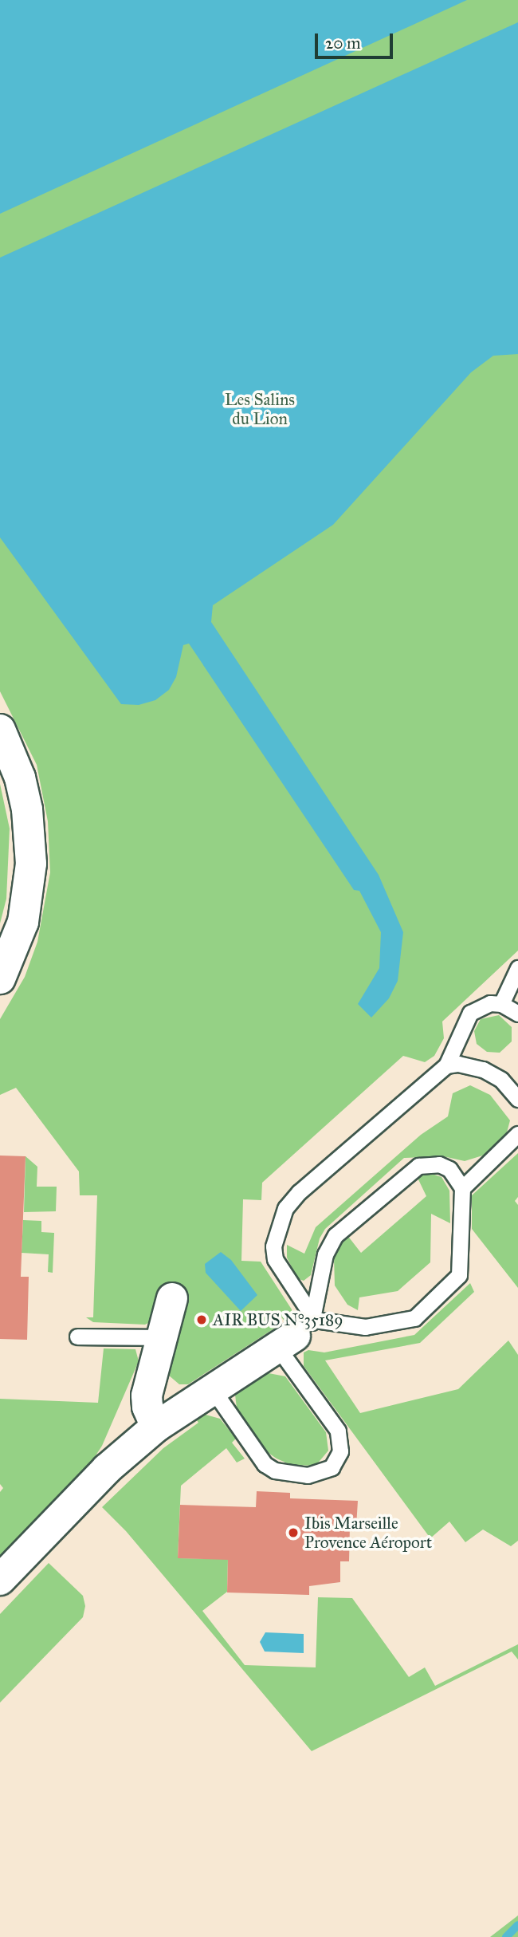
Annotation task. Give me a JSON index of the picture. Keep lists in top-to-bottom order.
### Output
{
  "parks": ["Les Salins du Lion"],
  "places": ["AIR BUS N°35189", "Ibis Marseille Provence Aéroport"],
  "scale_bar": "20 m"
}
